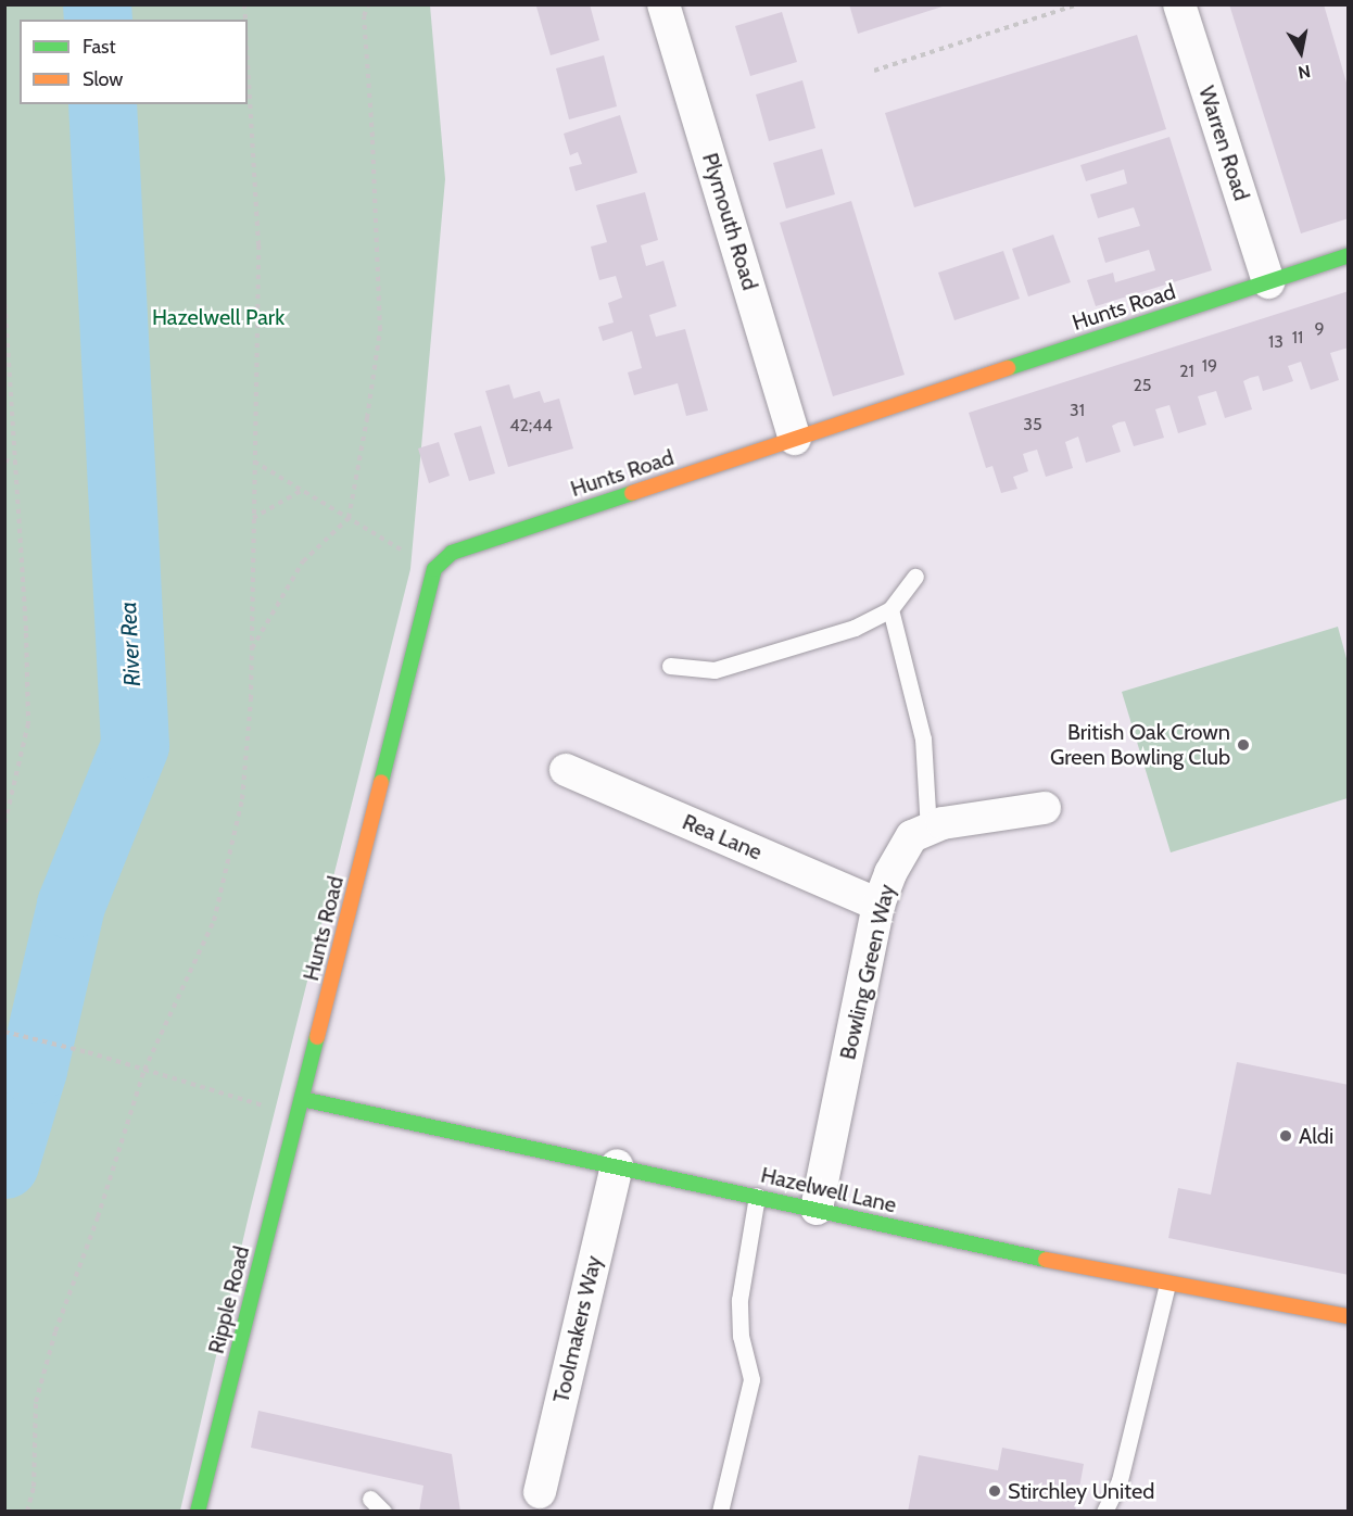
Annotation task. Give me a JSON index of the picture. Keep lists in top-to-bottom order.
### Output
{
  "streets": {
    "street": [
      "Warren Road",
      "Plymouth Road",
      "Hunts Road",
      "Rea Lane",
      "Bowling Green Way",
      "Hazelwell Lane",
      "Ripple Road",
      "Toolmakers Way"
    ]
  },
  "crossings": [
    ["Warren Road", "Hunts Road"],
    ["Plymouth Road", "Hunts Road"],
    ["Hunts Road", "Hazelwell Lane"],
    ["Hunts Road", "Ripple Road"],
    ["Rea Lane", "Bowling Green Way"],
    ["Bowling Green Way", "Hazelwell Lane"],
    ["Hazelwell Lane", "Ripple Road"],
    ["Hazelwell Lane", "Toolmakers Way"]
  ],
  "water": ["River Rea"],
  "parks": ["Hazelwell Park"],
  "places": ["British Oak Crown Green Bowling Club", "Aldi", "Stirchley United"],
  "house_numbers": [
    "9",
    "11",
    "13",
    "19",
    "21",
    "25",
    "31",
    "35",
    "42;44"
  ],
  "legend": ["Fast", "Slow"],
  "north": "bottom"
}
